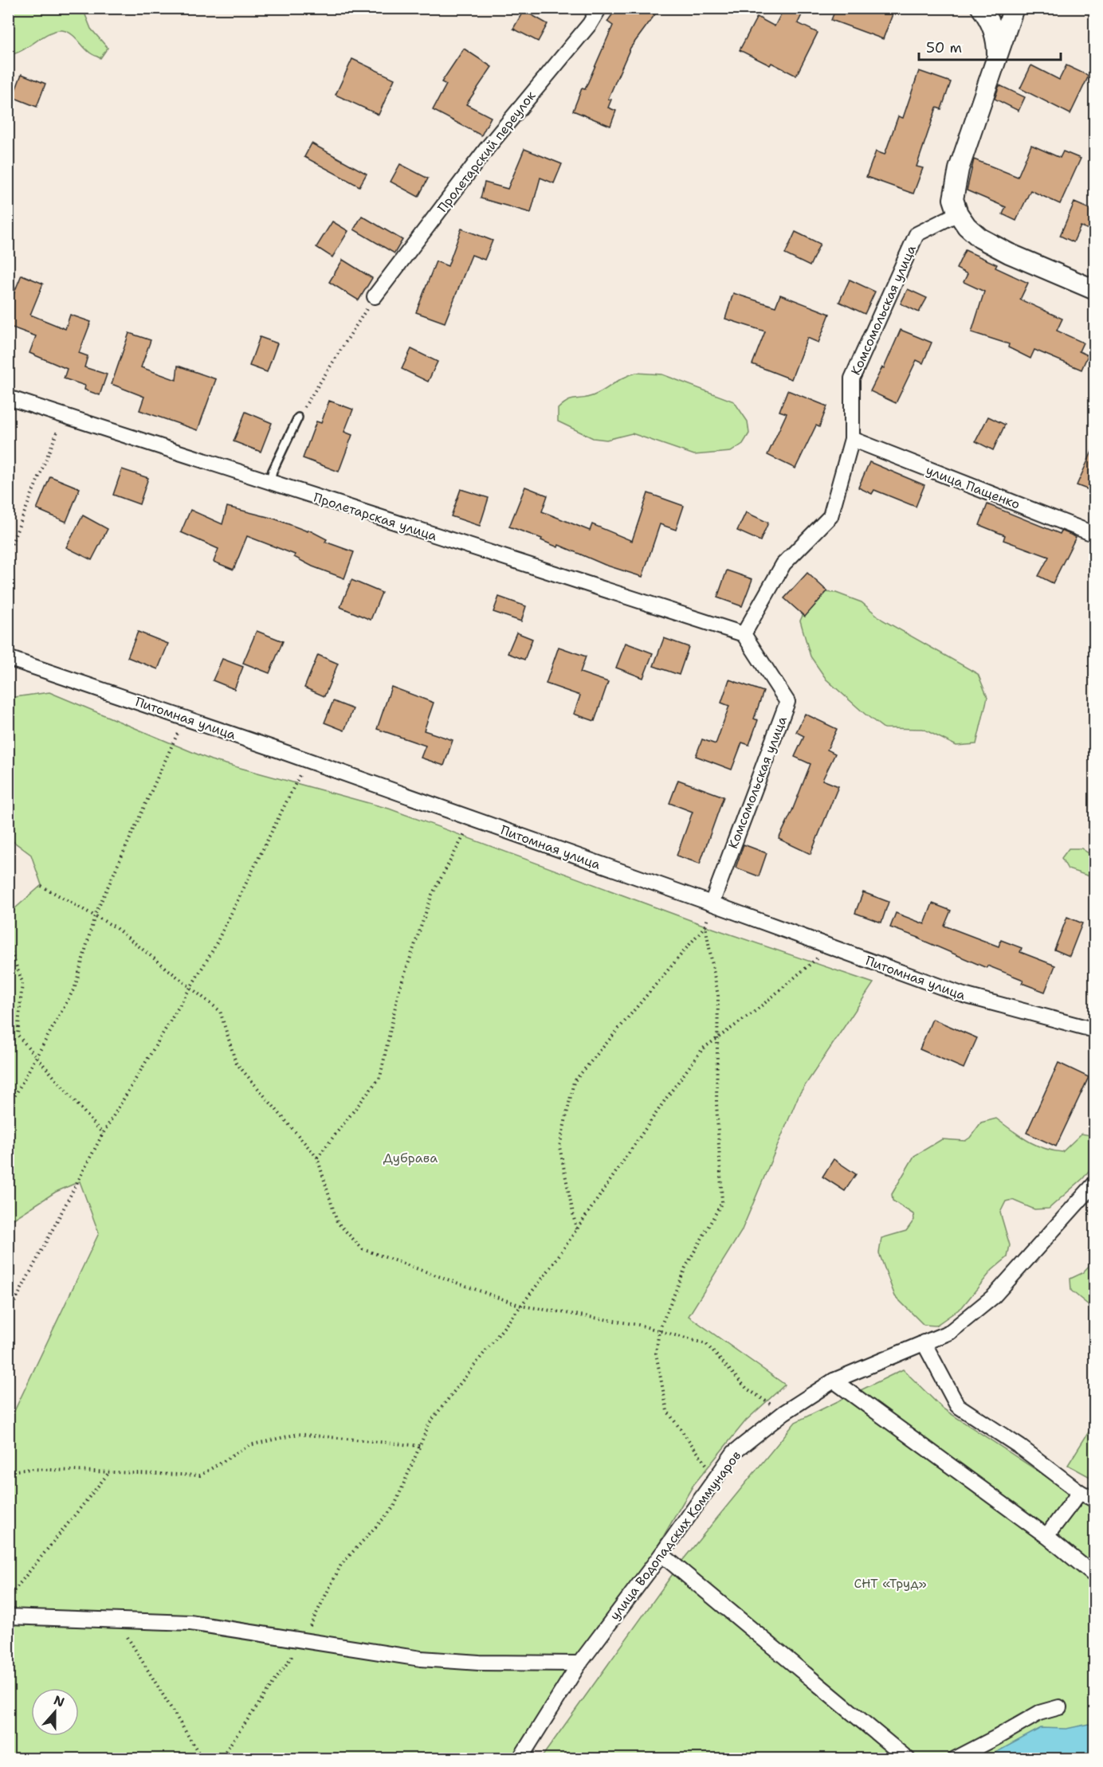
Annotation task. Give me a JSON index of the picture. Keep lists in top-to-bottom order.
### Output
{
  "streets": {
    "street": [
      "Пролетарский переулок",
      "Комсомольская улица",
      "улица Пащенко",
      "Пролетарская улица",
      "Питомная улица",
      "улица Водопадских Коммунаров"
    ]
  },
  "crossings": [
    ["Комсомольская улица", "улица Пащенко"],
    ["Комсомольская улица", "Пролетарская улица"],
    ["Комсомольская улица", "Питомная улица"]
  ],
  "parks": ["Дубрава", "СНТ «Труд»"],
  "scale_bar": "50 m",
  "north": "top"
}
